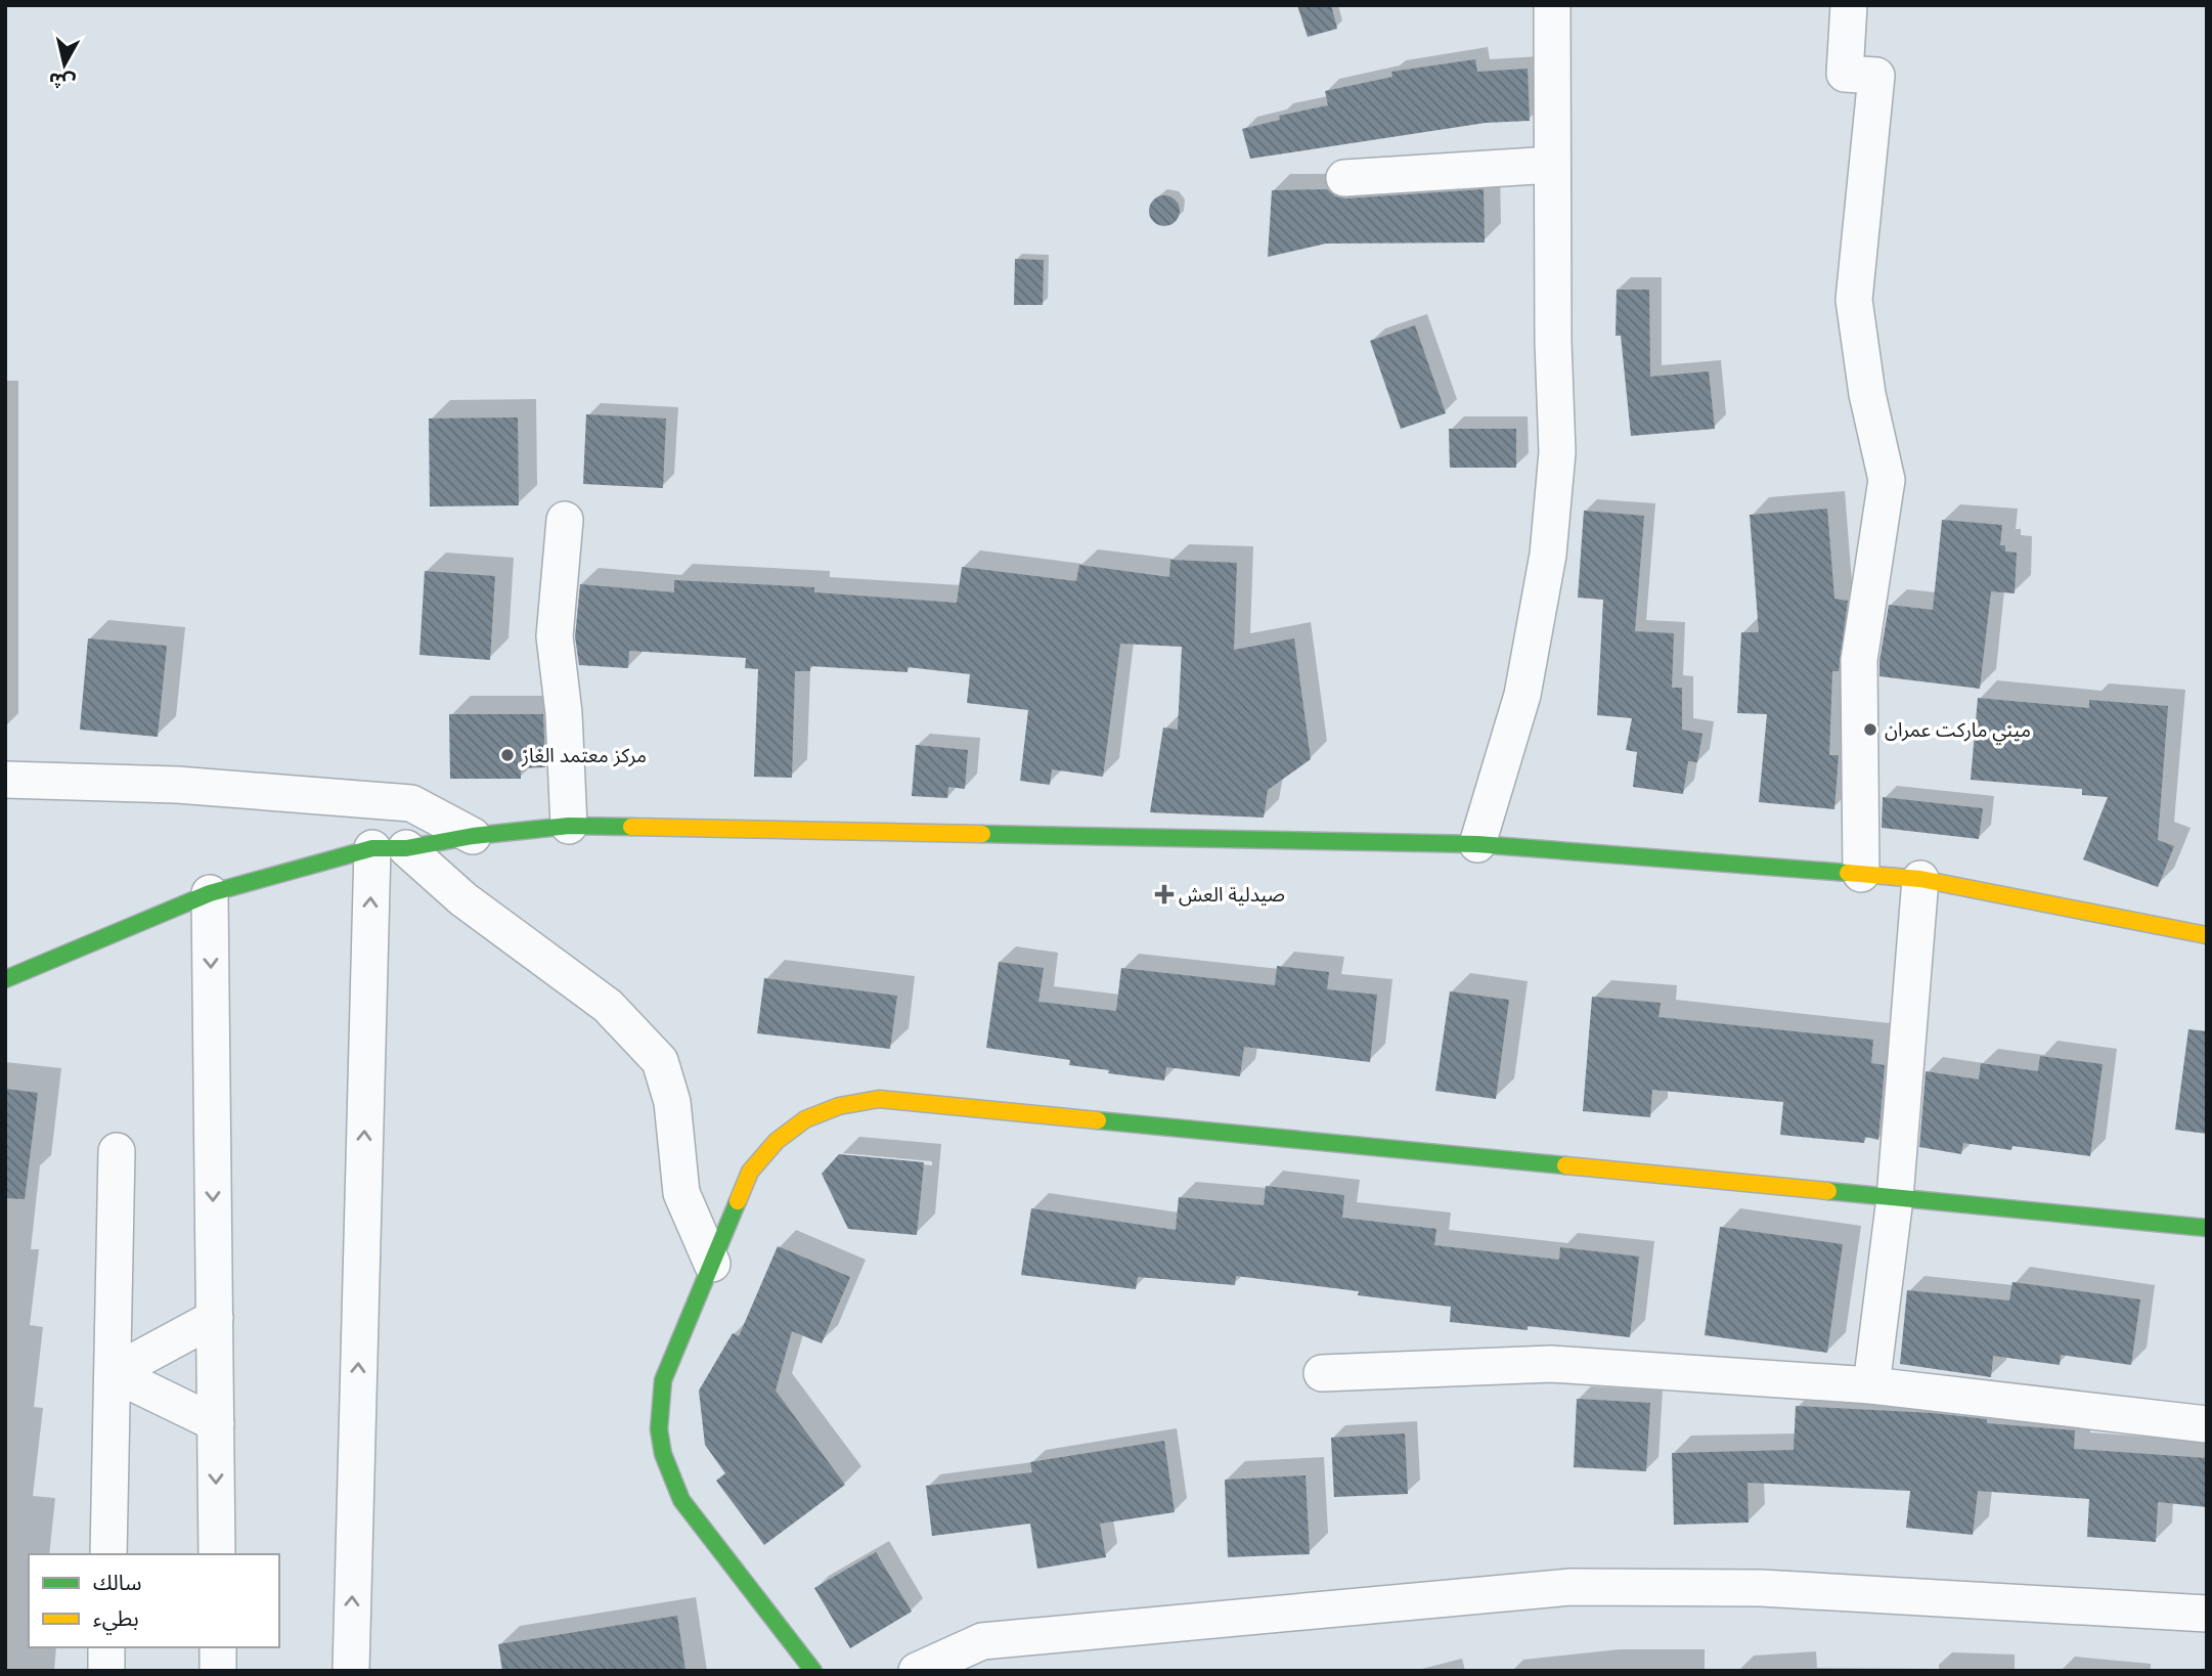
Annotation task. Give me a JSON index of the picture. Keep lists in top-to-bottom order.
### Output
{
  "places": {
    "other": ["ميني ماركت عمران", "مركز معتمد الغاز"],
    "health": ["صيدلية العش"]
  },
  "legend": ["سالك", "بطيء"],
  "north": "bottom"
}
